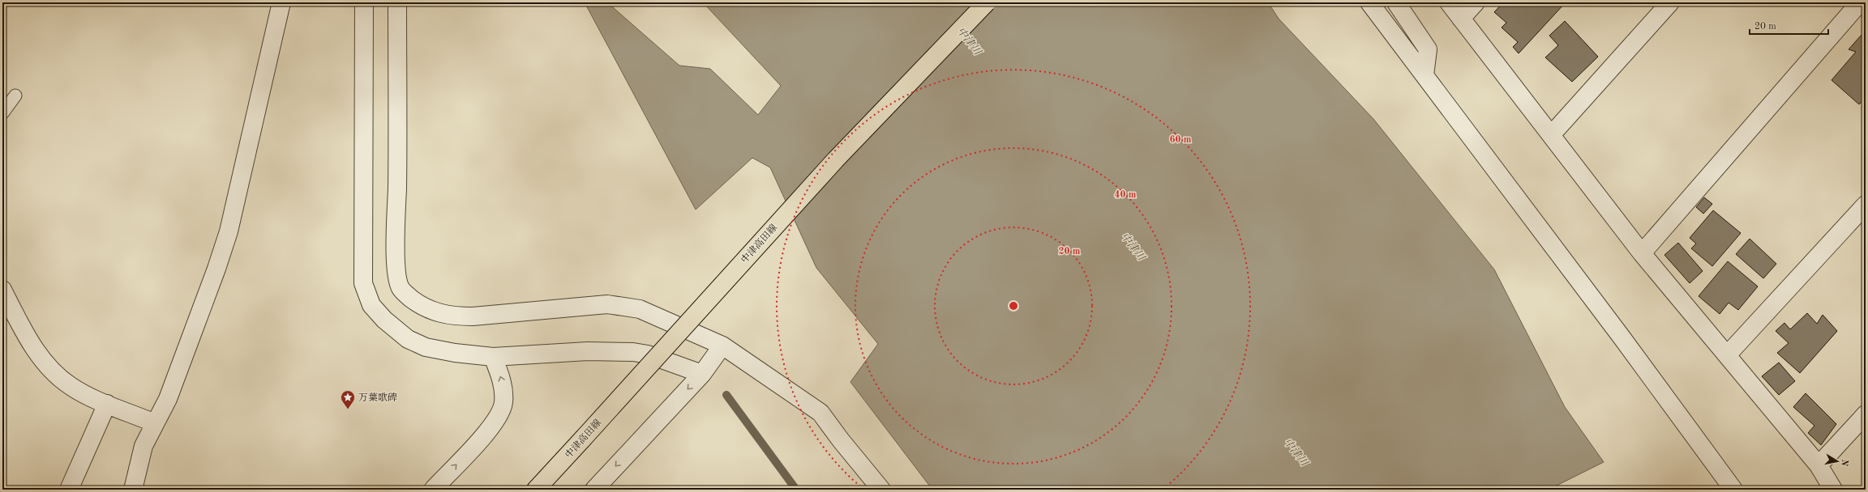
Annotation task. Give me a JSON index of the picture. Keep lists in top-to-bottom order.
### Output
{
  "streets": {
    "main road": ["中津高田線"]
  },
  "water": ["中津川"],
  "places": {
    "place": ["万葉歌碑"]
  },
  "scale_bar": "20 m",
  "north": "right",
  "rings": ["60 m", "40 m", "20 m"]
}
